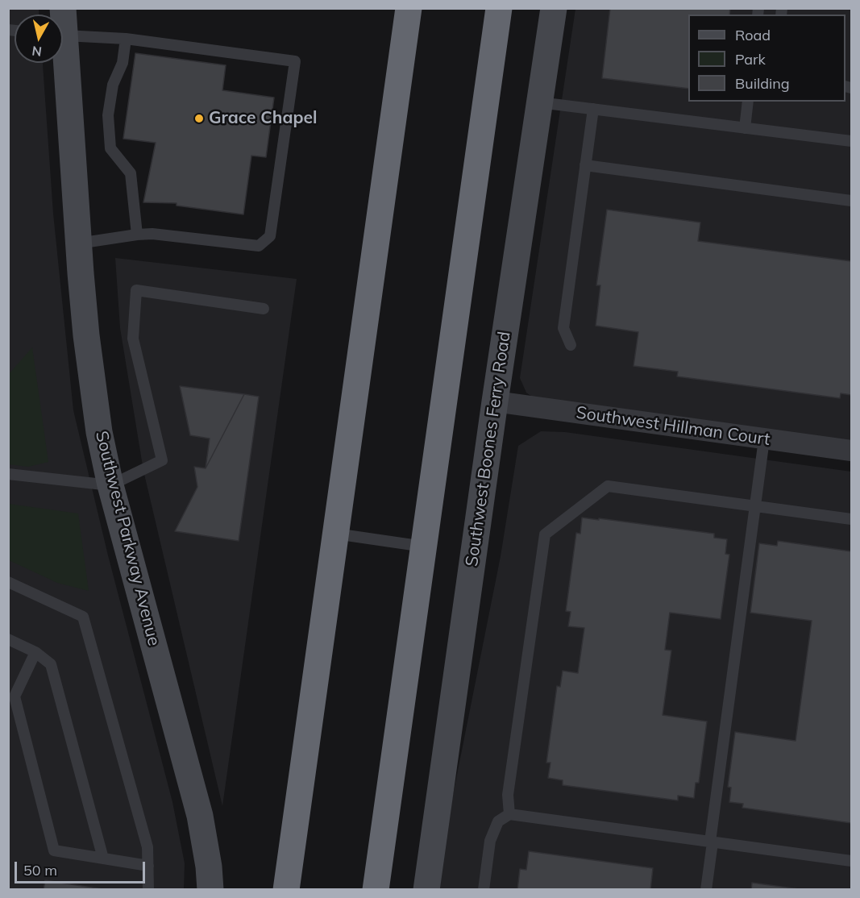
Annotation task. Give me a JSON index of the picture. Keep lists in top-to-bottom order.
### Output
{
  "streets": {
    "street": ["Southwest Hillman Court", "Southwest Boones Ferry Road", "Southwest Parkway Avenue"]
  },
  "crossings": [
    ["Southwest Hillman Court", "Southwest Boones Ferry Road"]
  ],
  "places": ["Grace Chapel"],
  "legend": ["Road", "Park", "Building"],
  "scale_bar": "50 m",
  "north": "bottom"
}
